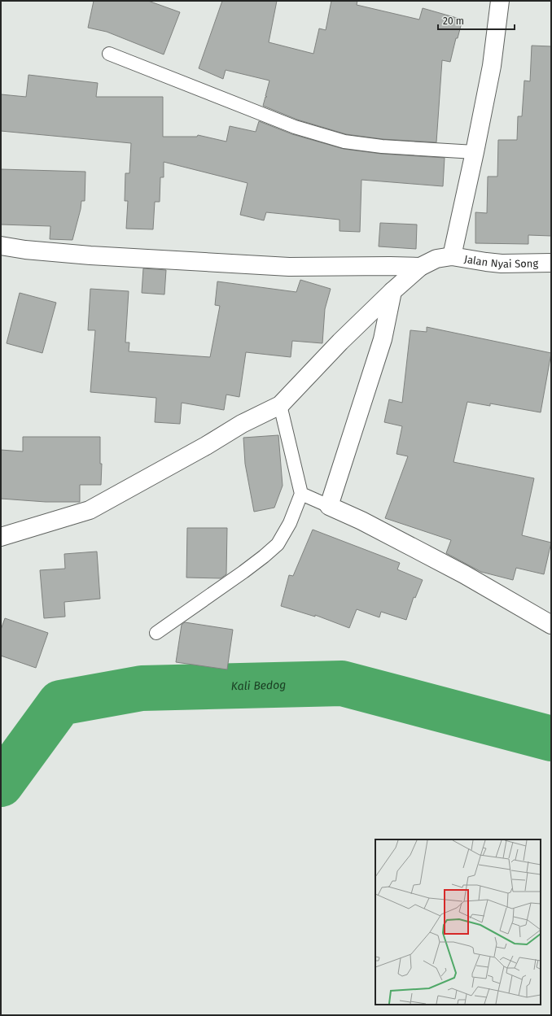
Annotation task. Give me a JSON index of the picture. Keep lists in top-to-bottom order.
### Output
{
  "streets": {
    "street": ["Jalan Nyai Song"]
  },
  "water": ["Kali Bedog"],
  "scale_bar": "20 m"
}
